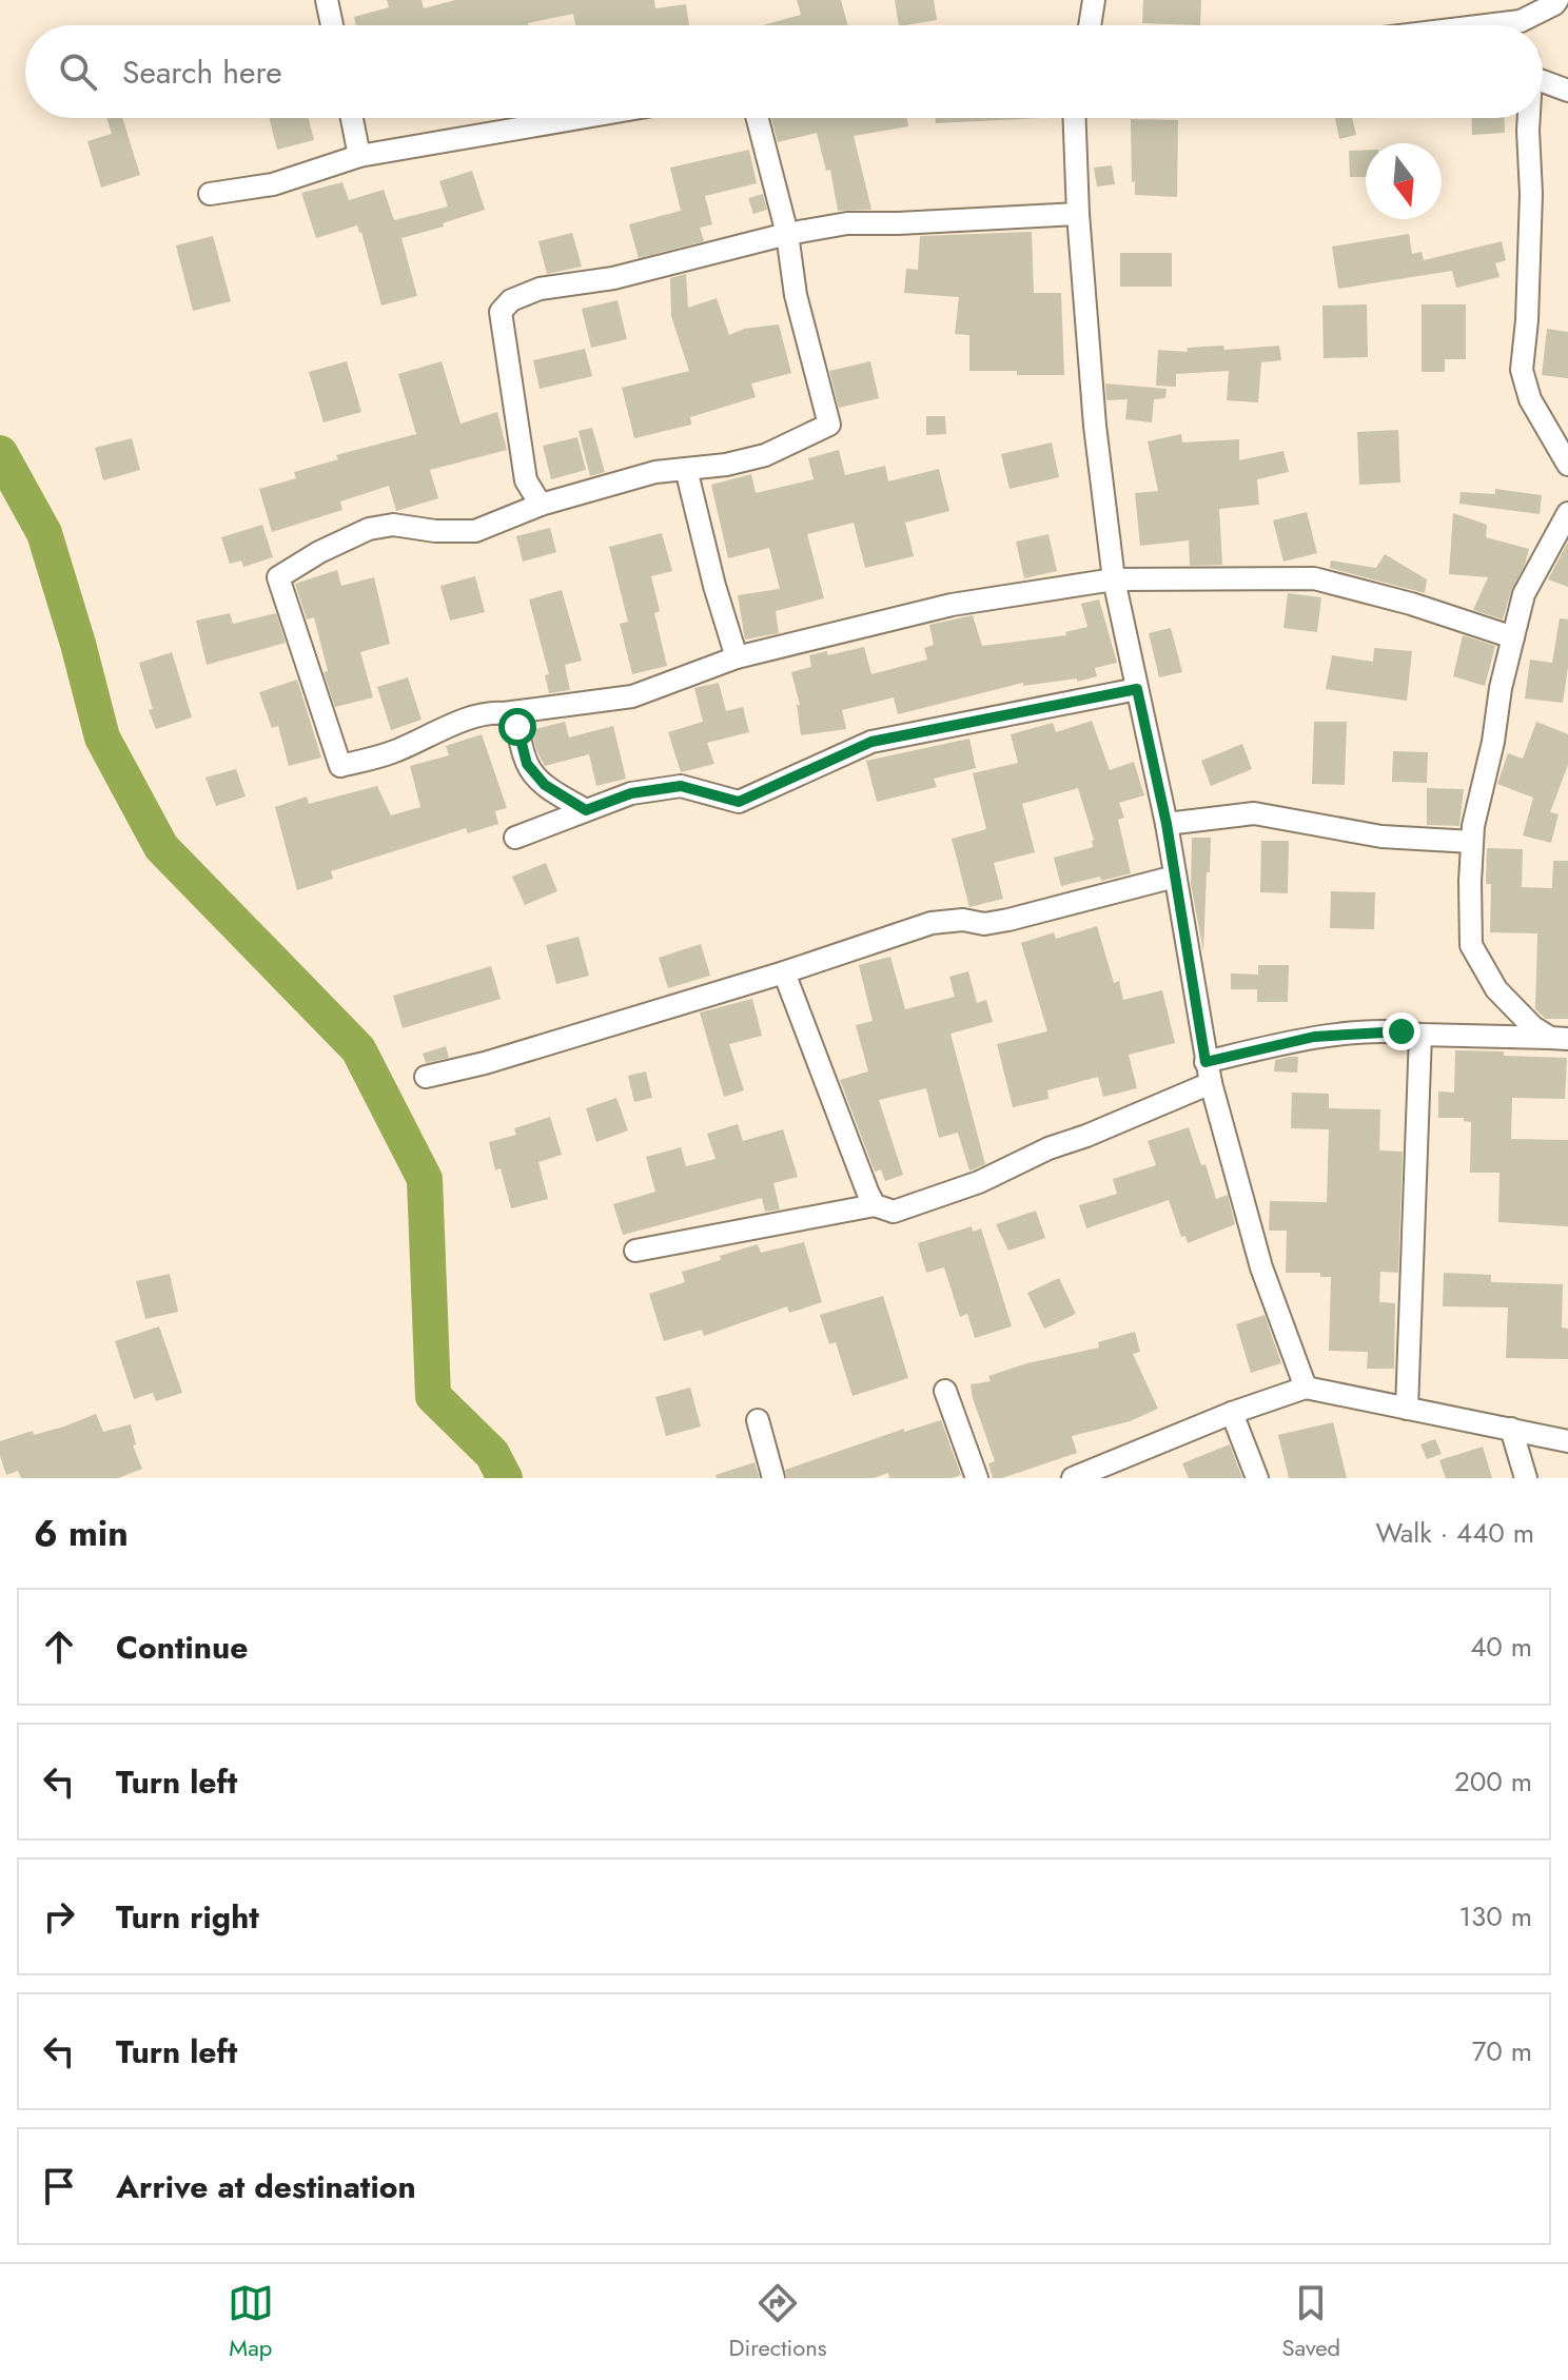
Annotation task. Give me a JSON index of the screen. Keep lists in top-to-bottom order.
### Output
{
  "north": "bottom",
  "page": {
    "search": "Search here",
    "heading": ["6 min", "Walk · 440 m"],
    "list": [
      ["Continue", "40 m"],
      ["Turn left", "200 m"],
      ["Turn right", "130 m"],
      ["Turn left", "70 m"],
      "Arrive at destination"
    ],
    "nav": ["Map", "Directions", "Saved"]
  }
}
